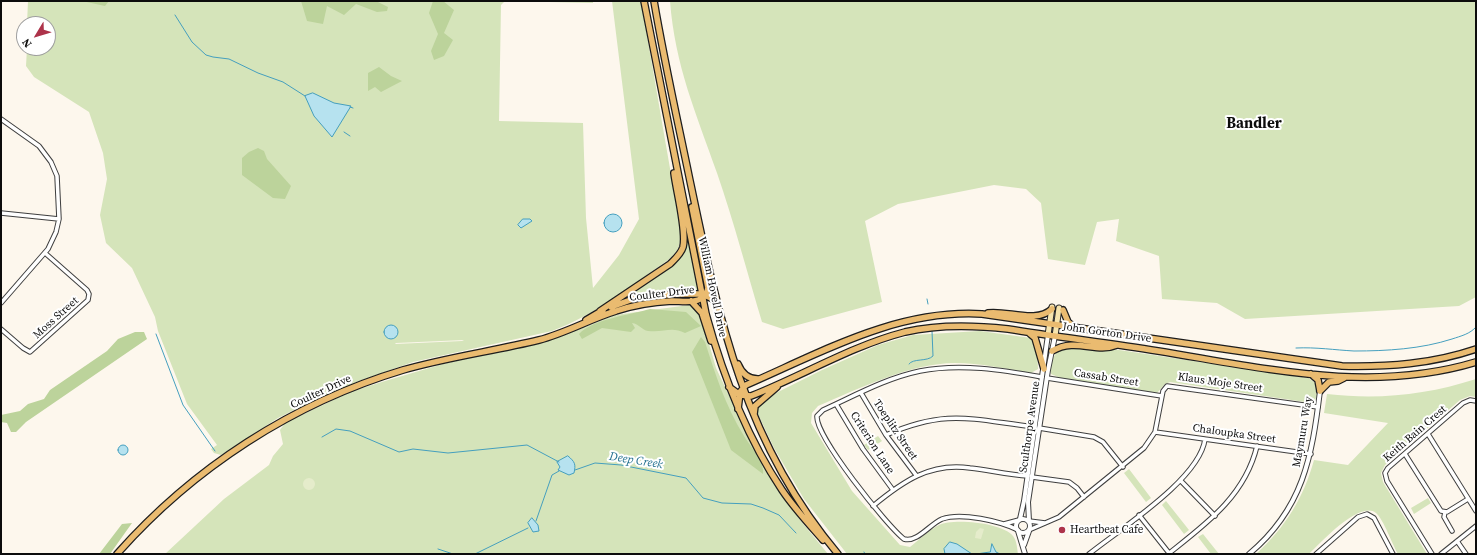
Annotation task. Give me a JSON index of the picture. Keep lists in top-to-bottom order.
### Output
{
  "streets": {
    "main road": ["William Hovell Drive", "Coulter Drive", "John Gorton Drive"],
    "street": [
      "Moss Street",
      "Cassab Street",
      "Klaus Moje Street",
      "Sculthorpe Avenue",
      "Toeplitz Street",
      "Maymuru Way",
      "Chaloupka Street",
      "Keith Bain Crest",
      "Criterion Lane"
    ]
  },
  "crossings": [
    ["William Hovell Drive", "Coulter Drive"],
    ["William Hovell Drive", "John Gorton Drive"],
    ["John Gorton Drive", "Sculthorpe Avenue"],
    ["Cassab Street", "Klaus Moje Street"],
    ["Cassab Street", "Sculthorpe Avenue"],
    ["Cassab Street", "Toeplitz Street"],
    ["Cassab Street", "Criterion Lane"],
    ["Klaus Moje Street", "Maymuru Way"],
    ["Maymuru Way", "Chaloupka Street"]
  ],
  "districts": ["Bandler"],
  "water": ["Deep Creek"],
  "places": ["Heartbeat Cafe"],
  "north": "bottom left"
}
